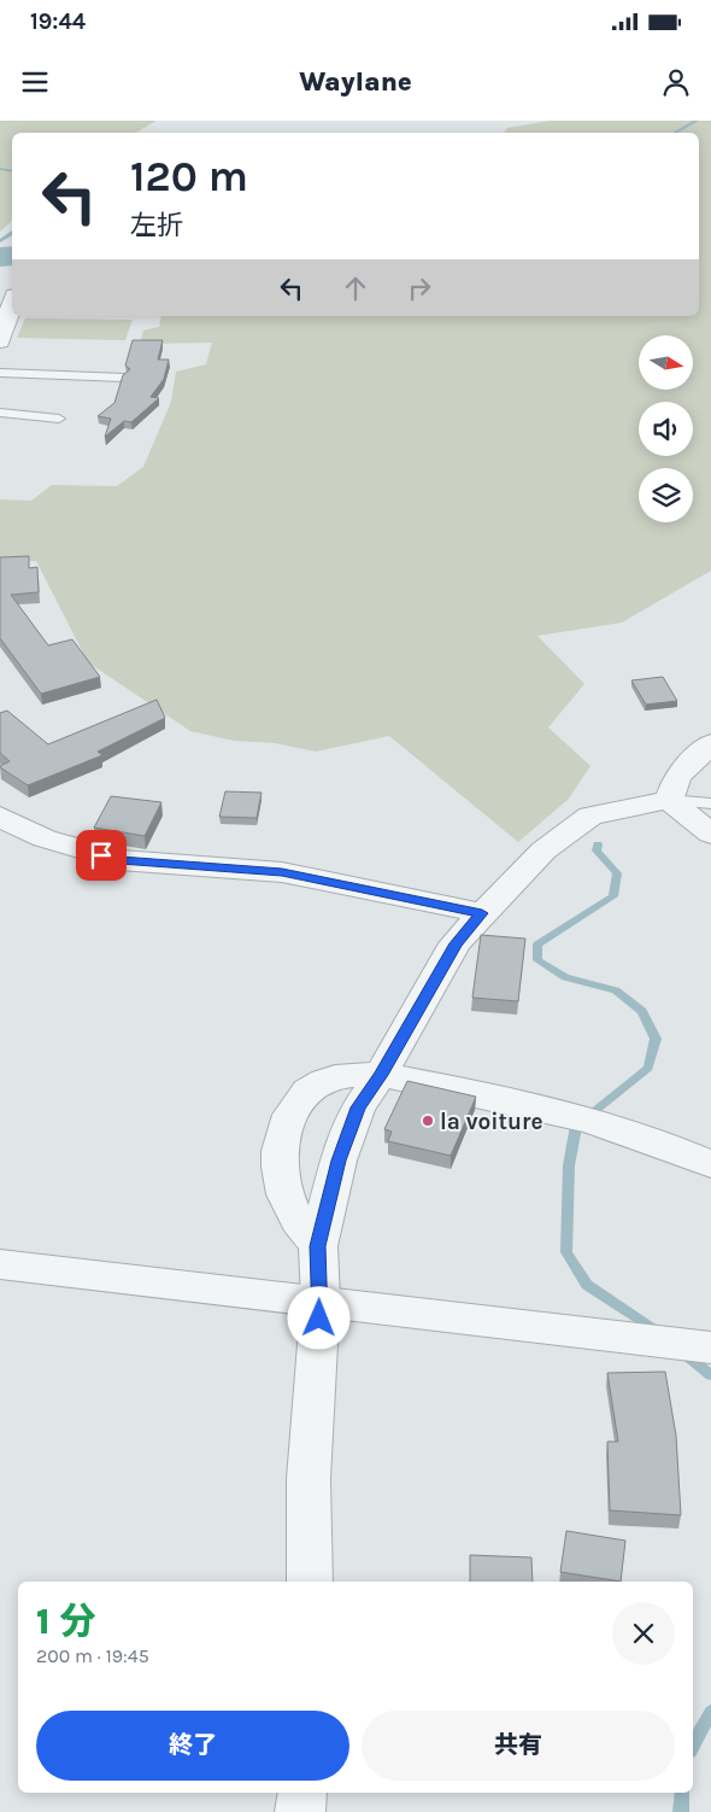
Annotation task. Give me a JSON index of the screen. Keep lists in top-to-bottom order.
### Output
{
  "places": ["la voiture"],
  "north": "right",
  "page": {
    "status": "19:44",
    "header": "Waylane",
    "turn": ["120 m", "左折"],
    "heading": ["1 分", "200 m · 19:45"],
    "buttons": ["終了", "共有"]
  }
}
